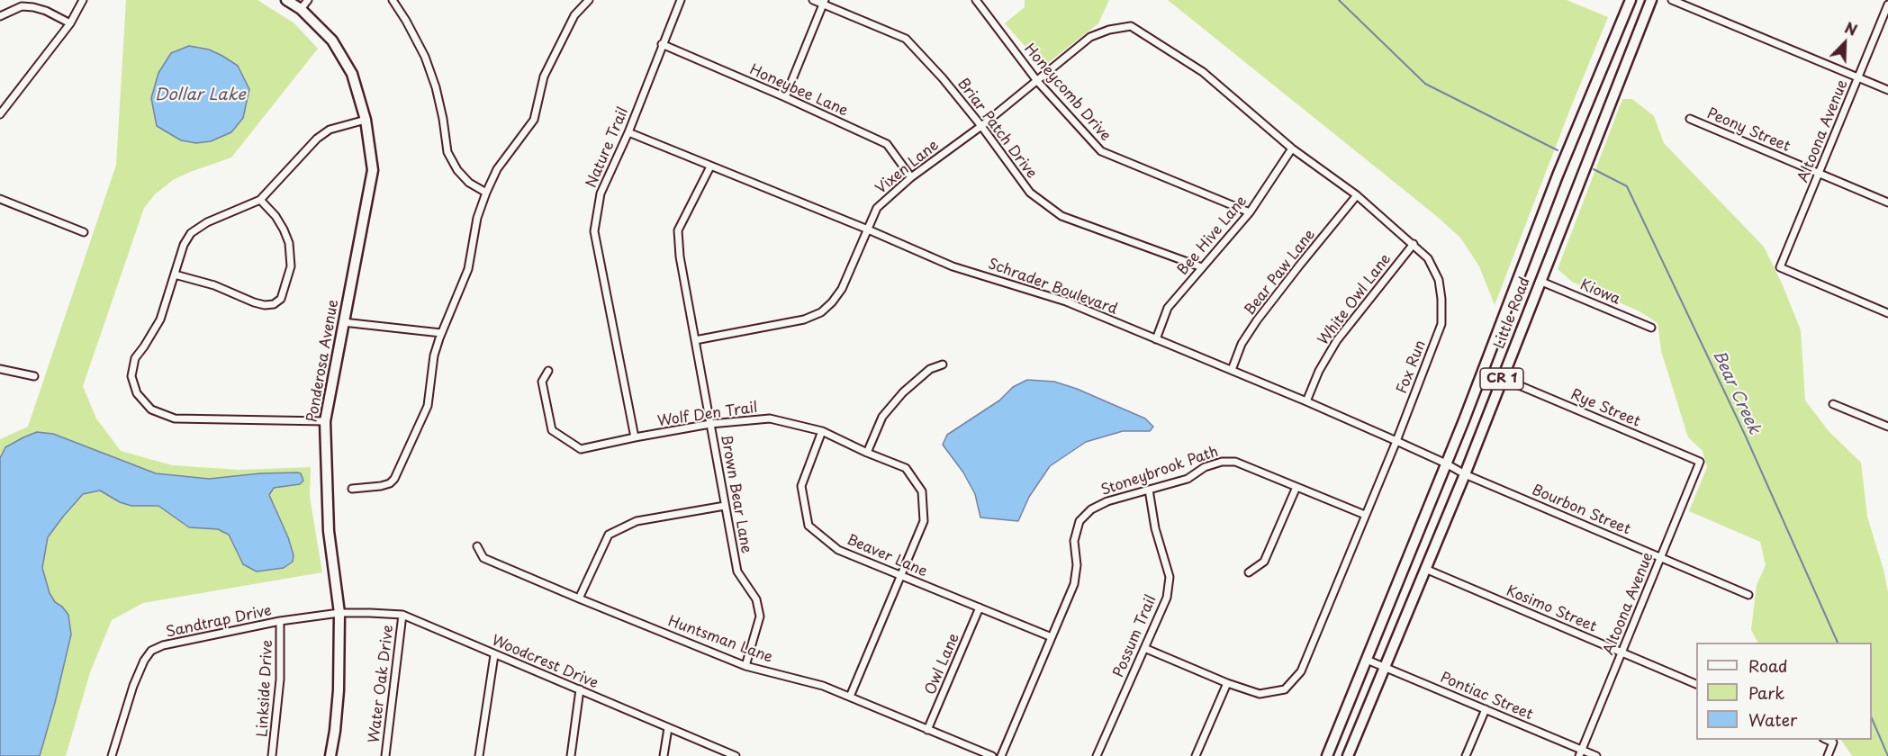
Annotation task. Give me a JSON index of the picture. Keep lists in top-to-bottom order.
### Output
{
  "streets": {
    "main road": ["Little Road", "Ponderosa Avenue", "CR 1"],
    "street": [
      "Honeybee Lane",
      "Honeycomb Drive",
      "Briar Patch Drive",
      "Peony Street",
      "Altoona Avenue",
      "Nature Trail",
      "Vixen Lane",
      "Bee Hive Lane",
      "Bear Paw Lane",
      "Schrader Boulevard",
      "Kiowa",
      "White Owl Lane",
      "Fox Run",
      "Rye Street",
      "Wolf Den Trail",
      "Stoneybrook Path",
      "Brown Bear Lane",
      "Bourbon Street",
      "Beaver Lane",
      "Kosimo Street",
      "Sandtrap Drive",
      "Possum Trail",
      "Huntsman Lane",
      "Woodcrest Drive",
      "Owl Lane",
      "Water Oak Drive",
      "Linkside Drive",
      "Pontiac Street"
    ]
  },
  "crossings": [
    ["Honeybee Lane", "Nature Trail"],
    ["Honeybee Lane", "Vixen Lane"],
    ["Honeycomb Drive", "Vixen Lane"],
    ["Honeycomb Drive", "Bee Hive Lane"],
    ["Briar Patch Drive", "Vixen Lane"],
    ["Briar Patch Drive", "Bee Hive Lane"],
    ["Peony Street", "Altoona Avenue"],
    ["Altoona Avenue", "Rye Street"],
    ["Altoona Avenue", "Bourbon Street"],
    ["Altoona Avenue", "Kosimo Street"],
    ["Altoona Avenue", "Pontiac Street"],
    ["Nature Trail", "Schrader Boulevard"],
    ["Nature Trail", "Wolf Den Trail"],
    ["Vixen Lane", "Schrader Boulevard"],
    ["Vixen Lane", "Fox Run"],
    ["Vixen Lane", "Brown Bear Lane"],
    ["Bee Hive Lane", "Schrader Boulevard"],
    ["Bee Hive Lane", "Fox Run"],
    ["Bear Paw Lane", "Schrader Boulevard"],
    ["Bear Paw Lane", "Fox Run"],
    ["Schrader Boulevard", "White Owl Lane"],
    ["Schrader Boulevard", "Little Road"],
    ["Schrader Boulevard", "Fox Run"],
    ["Schrader Boulevard", "Brown Bear Lane"],
    ["Schrader Boulevard", "Bourbon Street"],
    ["Kiowa", "Little Road"],
    ["White Owl Lane", "Fox Run"],
    ["Little Road", "Rye Street"],
    ["Little Road", "Bourbon Street"],
    ["Little Road", "Kosimo Street"],
    ["Little Road", "Pontiac Street"],
    ["Ponderosa Avenue", "Sandtrap Drive"],
    ["Ponderosa Avenue", "Woodcrest Drive"],
    ["Fox Run", "Stoneybrook Path"],
    ["Fox Run", "Possum Trail"],
    ["Wolf Den Trail", "Brown Bear Lane"],
    ["Wolf Den Trail", "Beaver Lane"],
    ["Wolf Den Trail", "Huntsman Lane"],
    ["Stoneybrook Path", "Beaver Lane"],
    ["Stoneybrook Path", "Possum Trail"],
    ["Brown Bear Lane", "Huntsman Lane"],
    ["Beaver Lane", "Owl Lane"],
    ["Sandtrap Drive", "Woodcrest Drive"],
    ["Sandtrap Drive", "Linkside Drive"],
    ["Huntsman Lane", "Owl Lane"],
    ["Woodcrest Drive", "Water Oak Drive"]
  ],
  "water": ["Dollar Lake", "Bear Creek"],
  "legend": ["Road", "Park", "Water"],
  "north": "top right"
}
